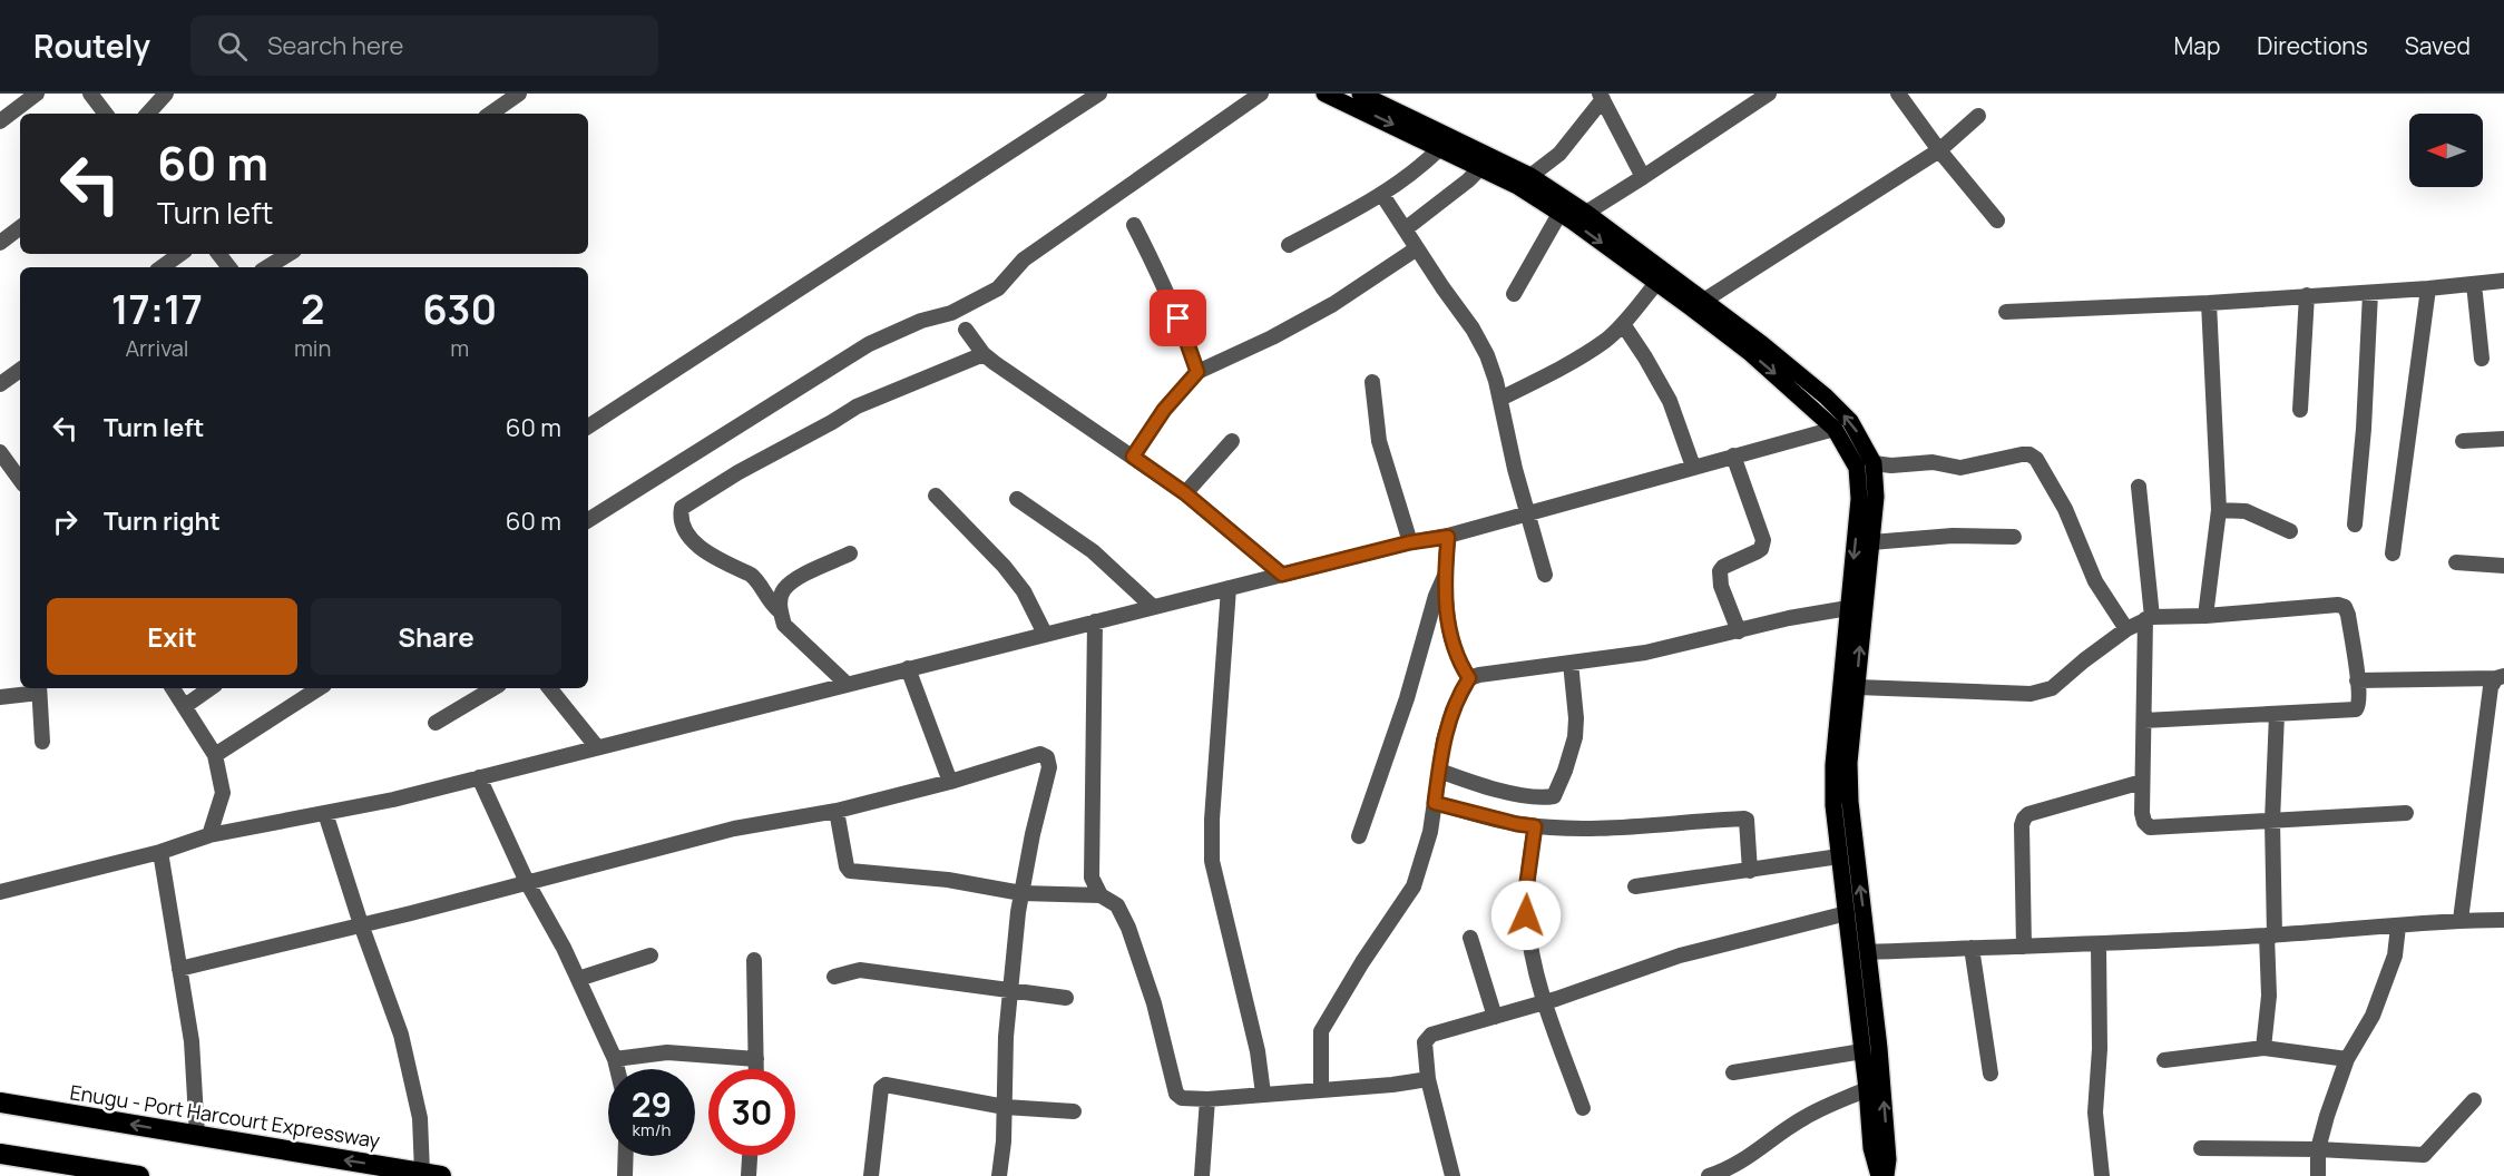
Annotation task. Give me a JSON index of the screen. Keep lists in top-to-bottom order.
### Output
{
  "streets": {
    "highway": ["Enugu - Port Harcourt Expressway"]
  },
  "north": "left",
  "page": {
    "header": "Routely",
    "search": "Search here",
    "nav": ["Map", "Directions", "Saved"],
    "turn": ["60 m", "Turn left"],
    "eta": [
      "17:17",
      "Arrival",
      "2",
      "min",
      "630",
      "m"
    ],
    "list": [
      {
        "name": "Turn left",
        "value": "60 m"
      },
      {
        "name": "Turn right",
        "value": "60 m"
      }
    ],
    "buttons": ["Exit", "Share"],
    "speed": "29 km/h",
    "limit": "30"
  }
}
